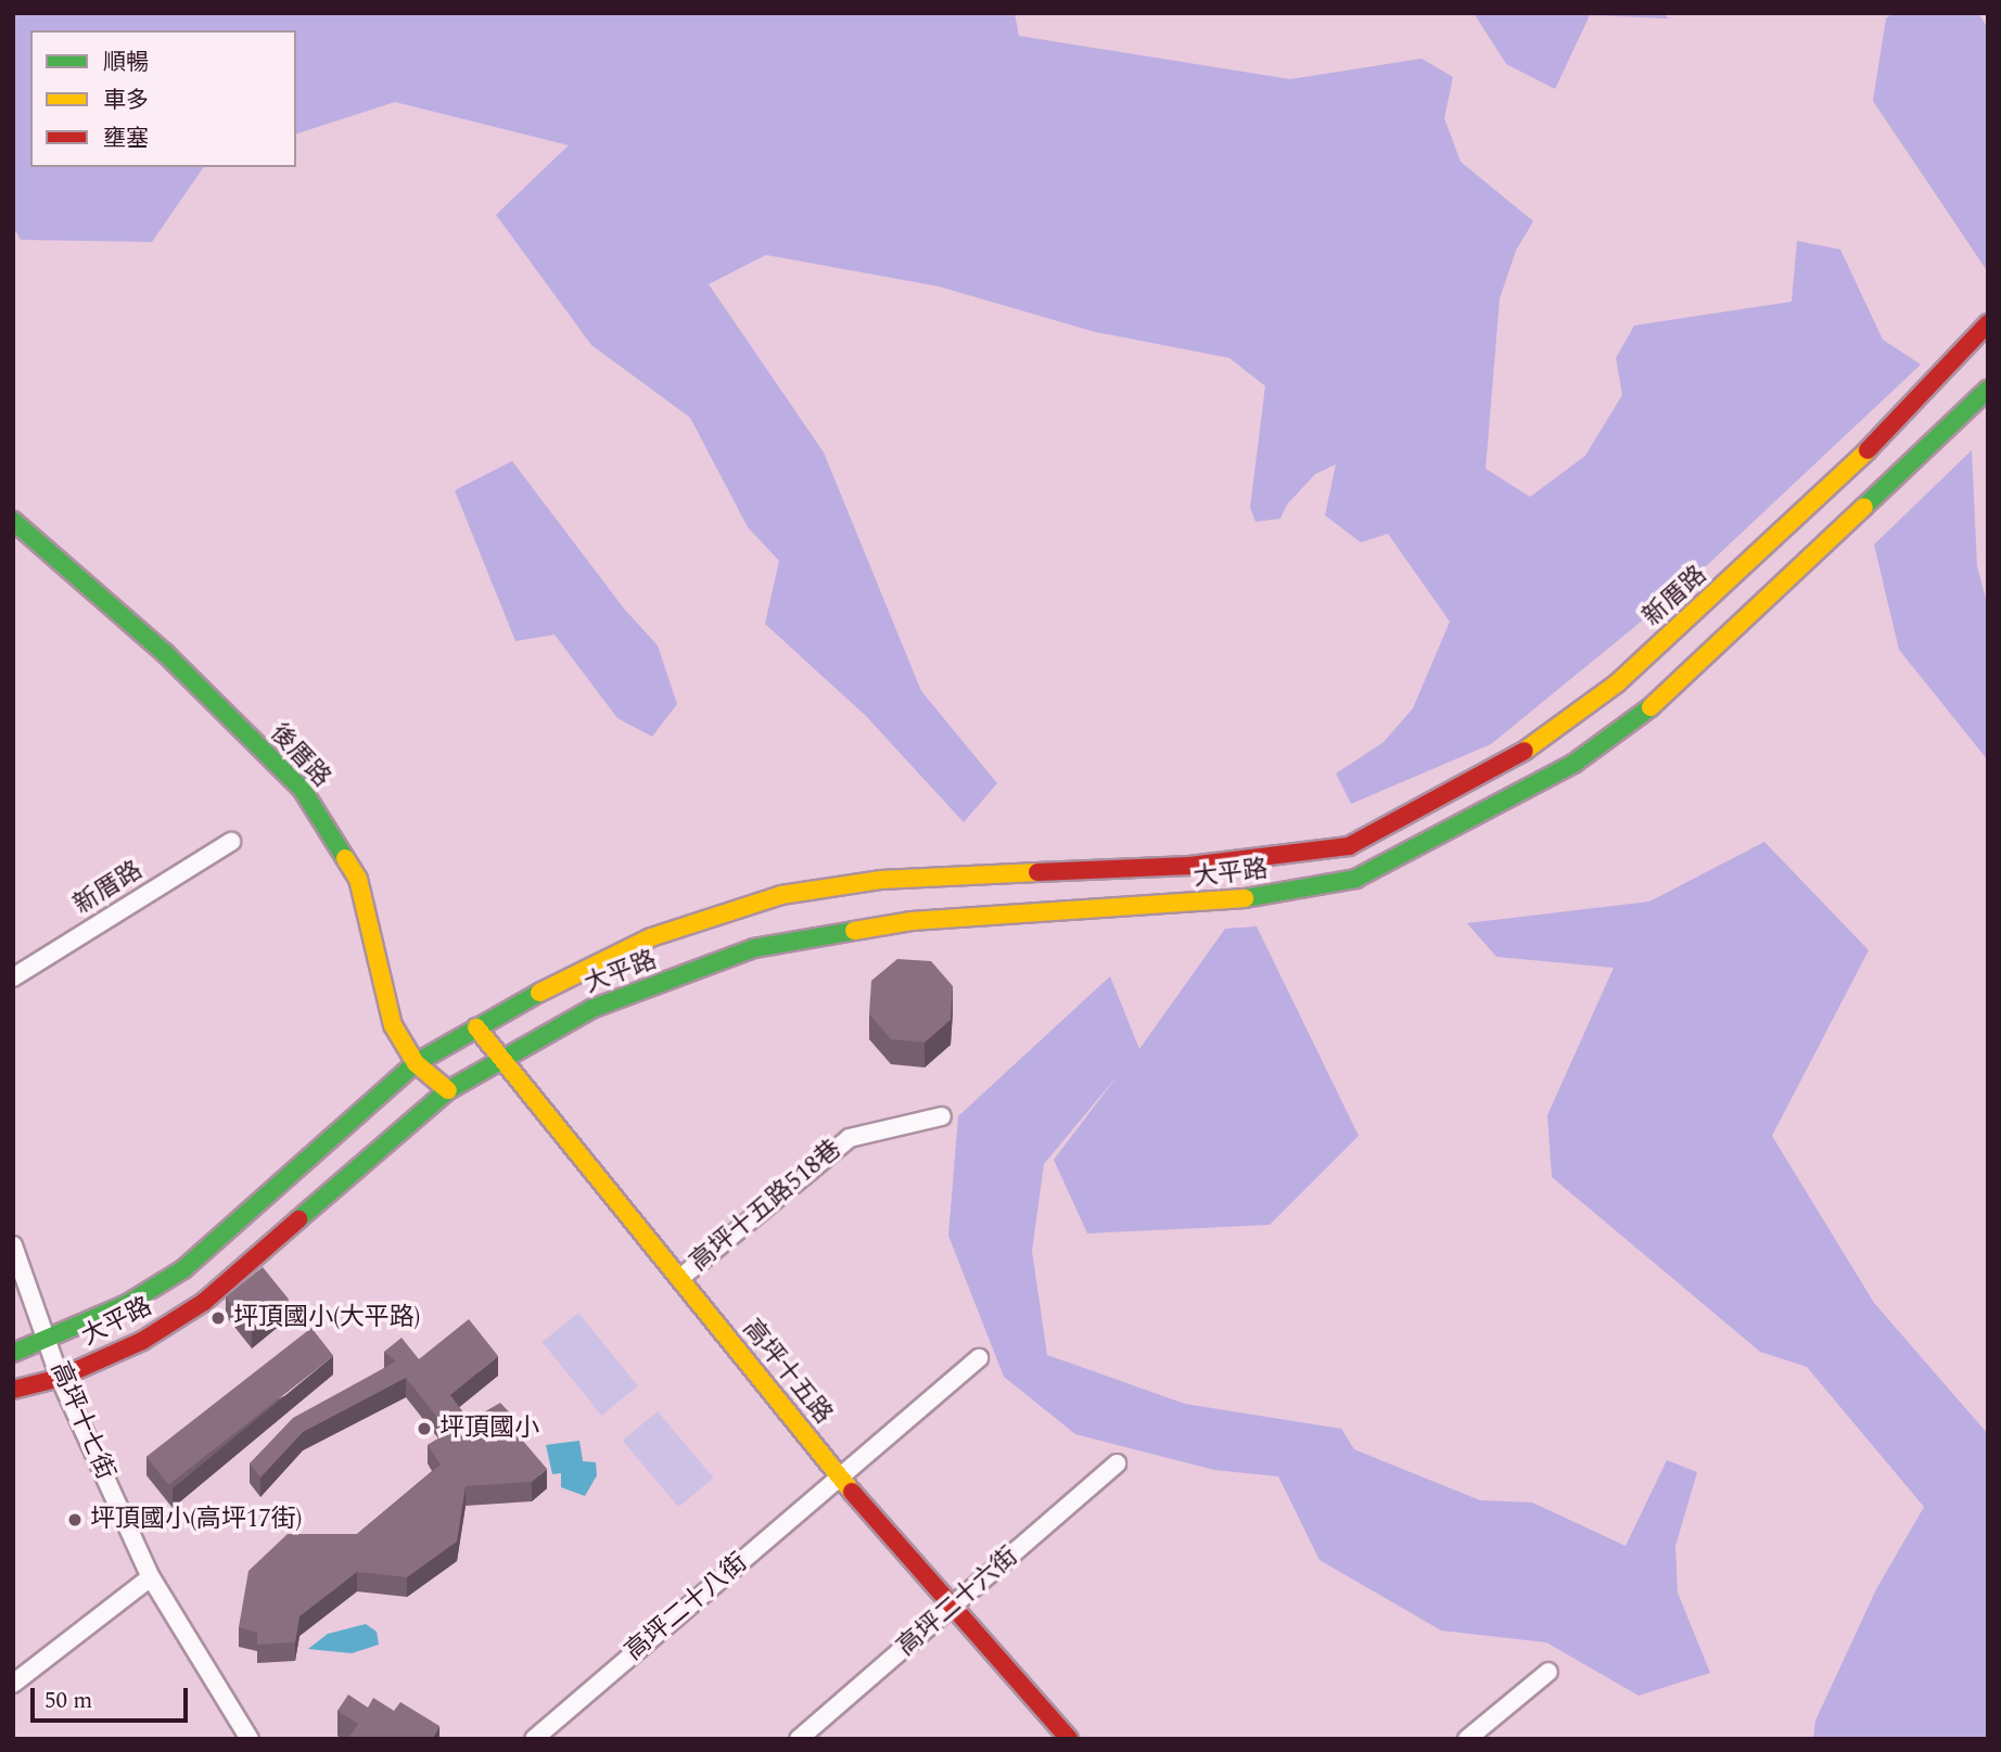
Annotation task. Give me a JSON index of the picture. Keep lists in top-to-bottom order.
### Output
{
  "streets": {
    "street": [
      "新厝路",
      "後厝路",
      "大平路",
      "高坪十五路518巷",
      "高坪十五路",
      "高坪十七街",
      "高坪二十六街",
      "高坪二十八街"
    ]
  },
  "crossings": [
    ["新厝路", "大平路"],
    ["後厝路", "大平路"],
    ["大平路", "高坪十五路"],
    ["大平路", "高坪十七街"],
    ["高坪十五路518巷", "高坪十五路"],
    ["高坪十五路", "高坪二十六街"],
    ["高坪十五路", "高坪二十八街"]
  ],
  "places": ["坪頂國小(大平路)", "坪頂國小", "坪頂國小(高坪17街)"],
  "legend": ["順暢", "車多", "壅塞"],
  "scale_bar": "50 m"
}
